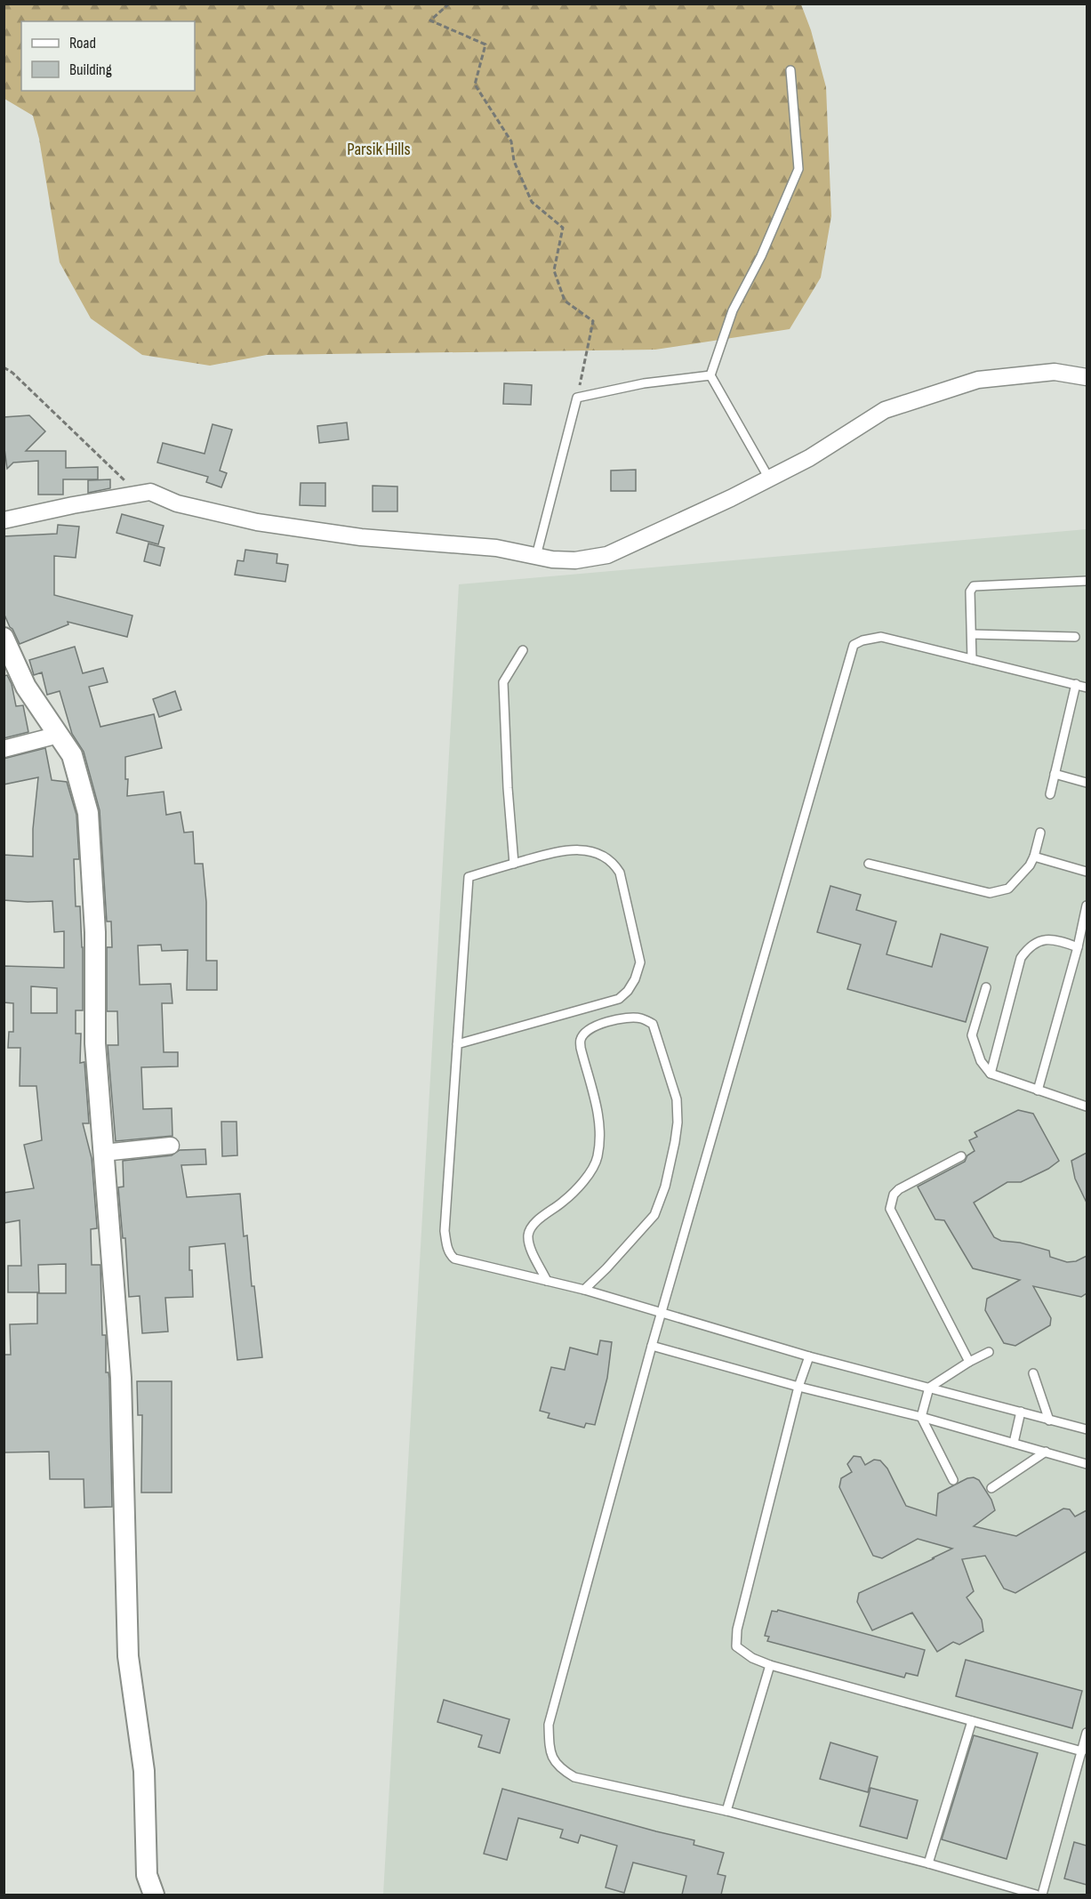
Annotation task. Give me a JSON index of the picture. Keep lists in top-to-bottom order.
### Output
{
  "parks": ["Parsik Hills"],
  "legend": ["Road", "Building"]
}
